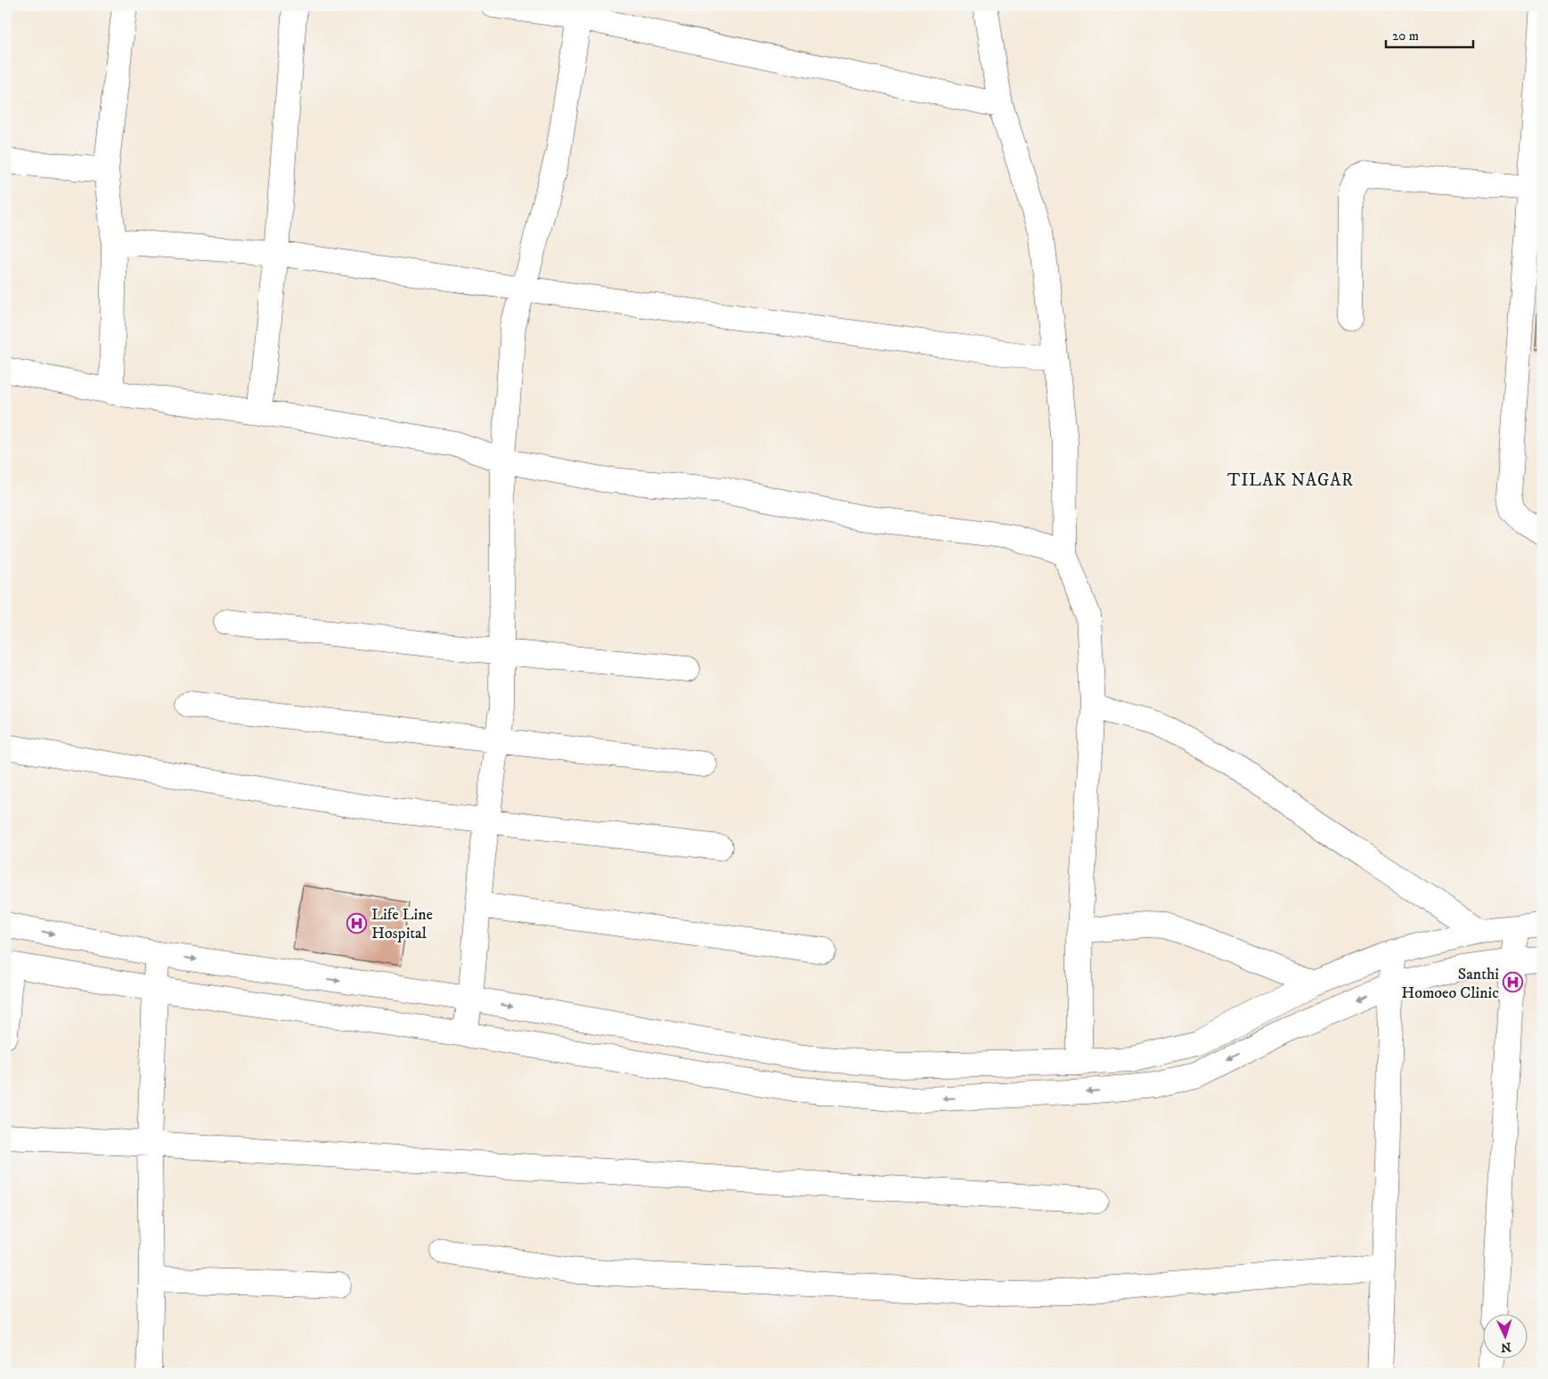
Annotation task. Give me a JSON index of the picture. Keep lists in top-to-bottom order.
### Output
{
  "districts": ["TILAK NAGAR"],
  "places": {
    "hospital": ["Life Line Hospital", "Santhi Homoeo Clinic"]
  },
  "scale_bar": "20 m",
  "north": "bottom"
}
